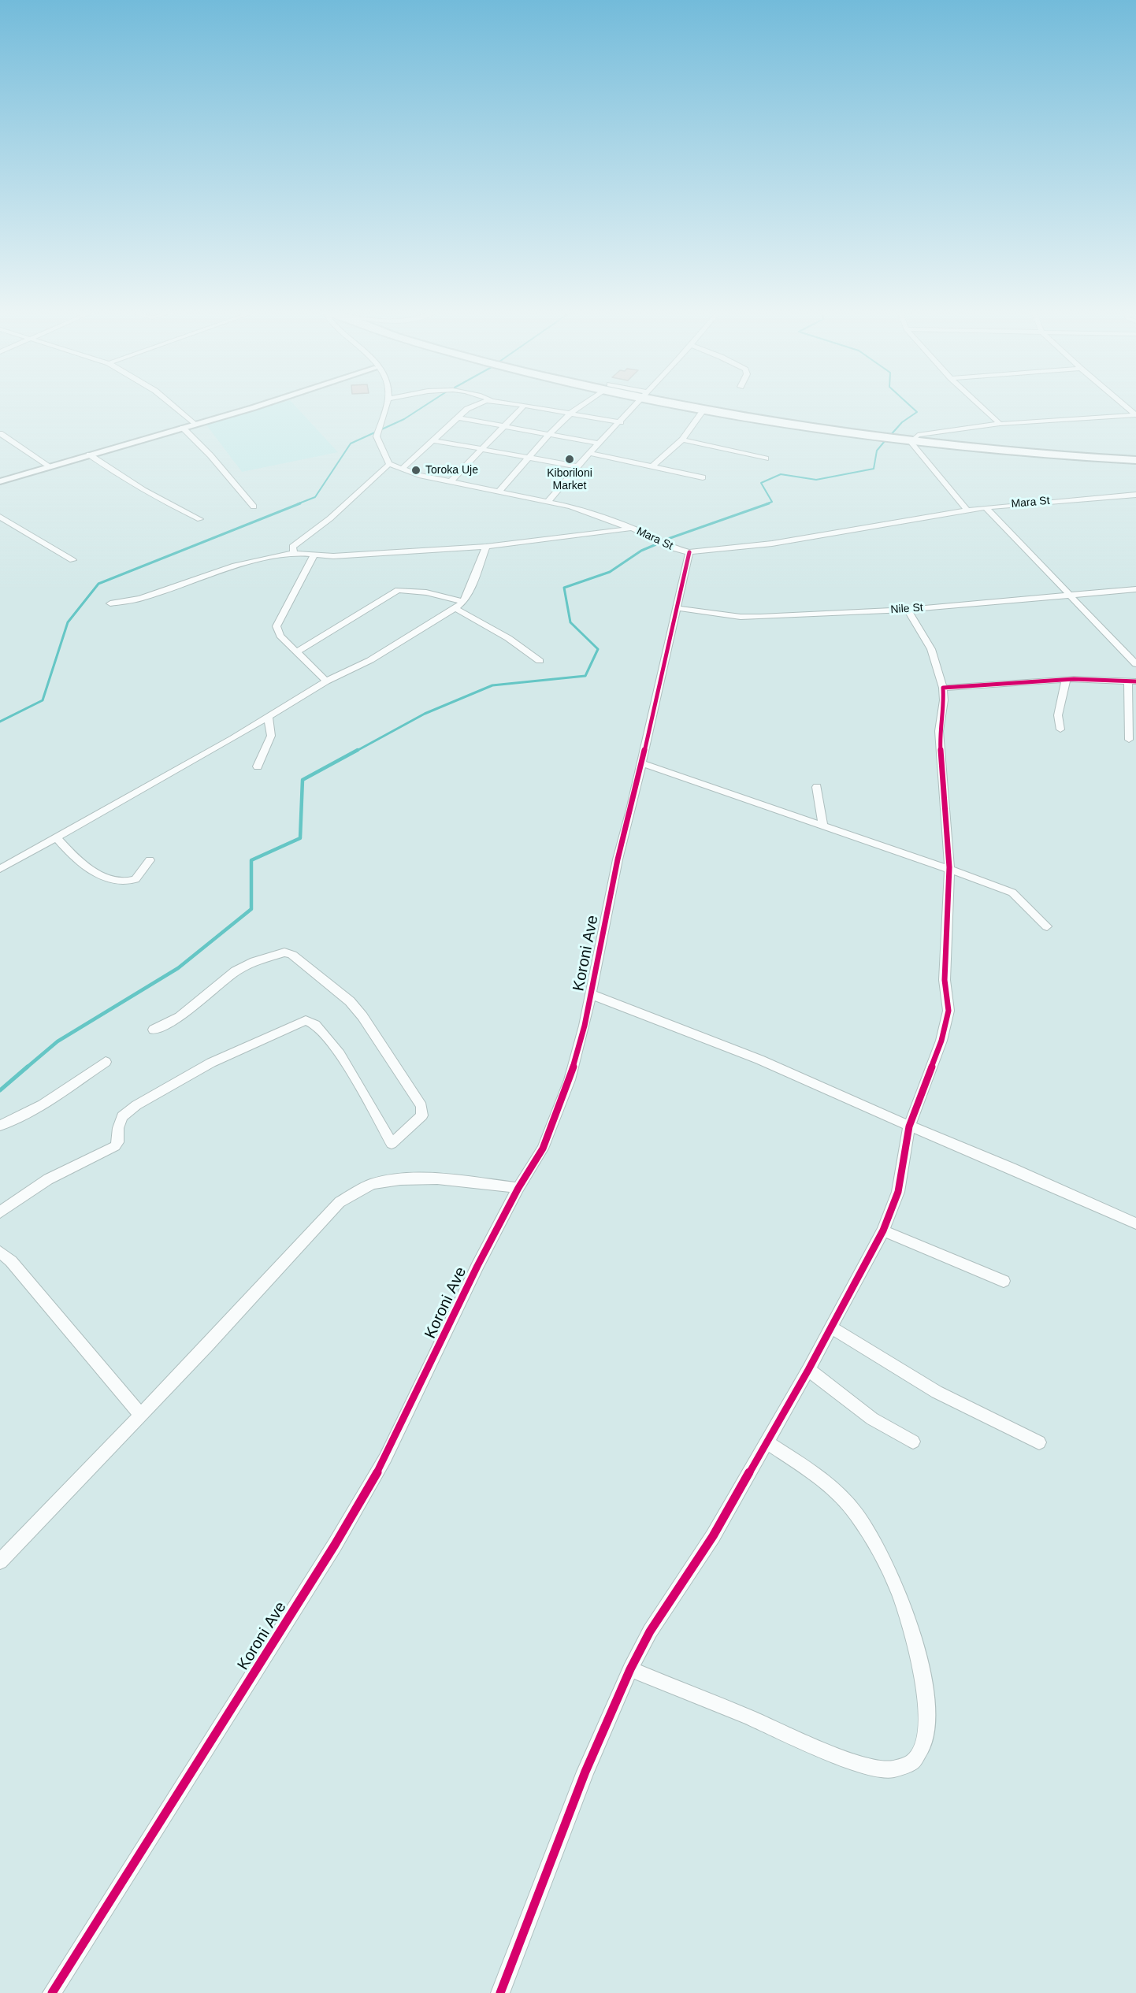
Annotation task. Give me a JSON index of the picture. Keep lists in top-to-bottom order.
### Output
{
  "streets": {
    "street": ["Mara St", "Nile St", "Koroni Ave"]
  },
  "crossings": [
    ["Mara St", "Koroni Ave"],
    ["Nile St", "Koroni Ave"]
  ],
  "places": ["Kiboriloni Market", "Toroka Uje"]
}
